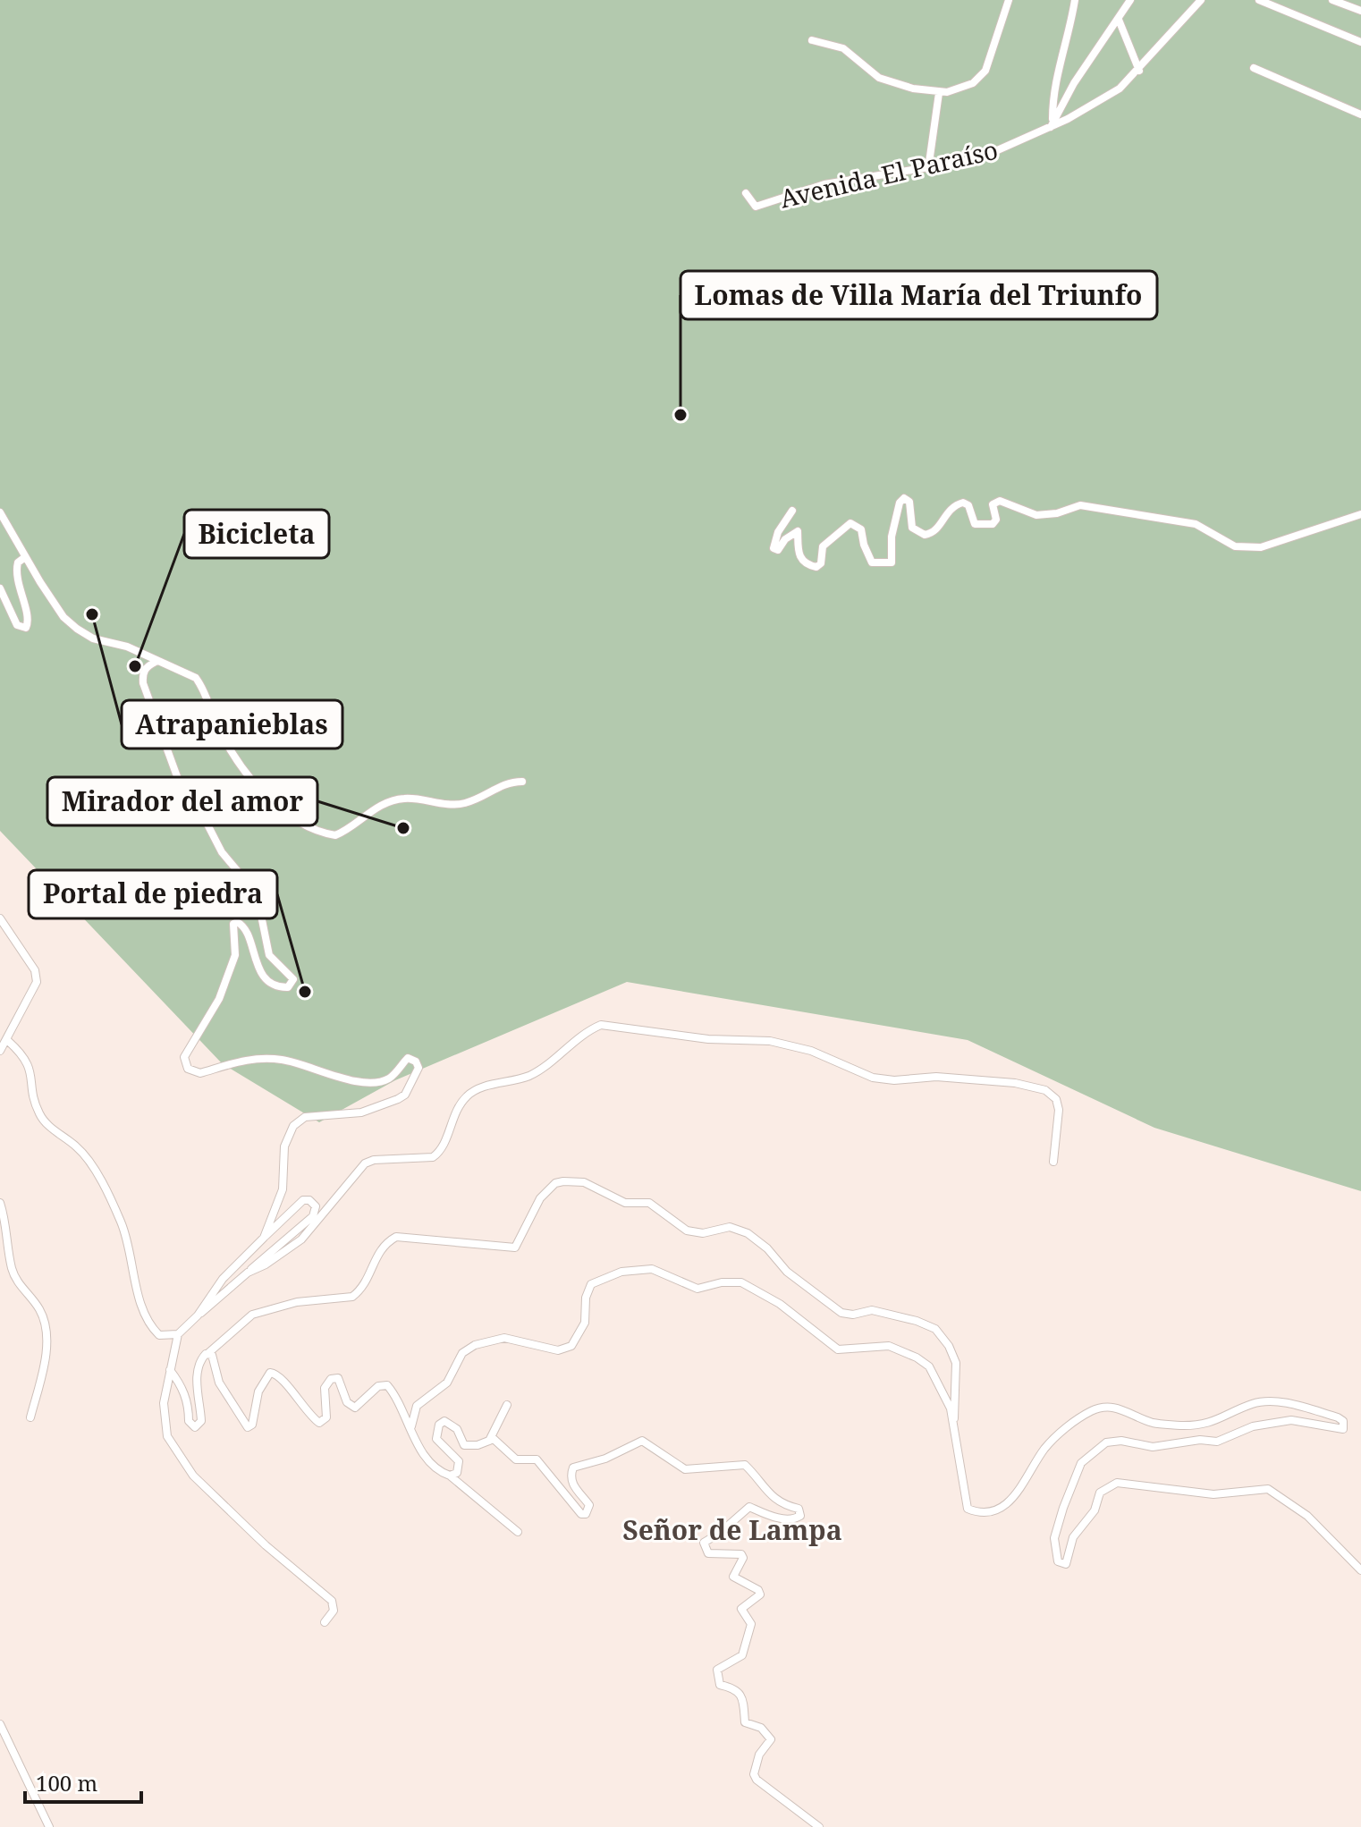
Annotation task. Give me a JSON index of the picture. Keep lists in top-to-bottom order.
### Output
{
  "streets": {
    "street": ["Avenida El Paraíso"]
  },
  "districts": ["Señor de Lampa"],
  "places": [
    "Lomas de Villa María del Triunfo",
    "Atrapanieblas",
    "Bicicleta",
    "Mirador del amor",
    "Portal de piedra"
  ],
  "scale_bar": "100 m"
}
